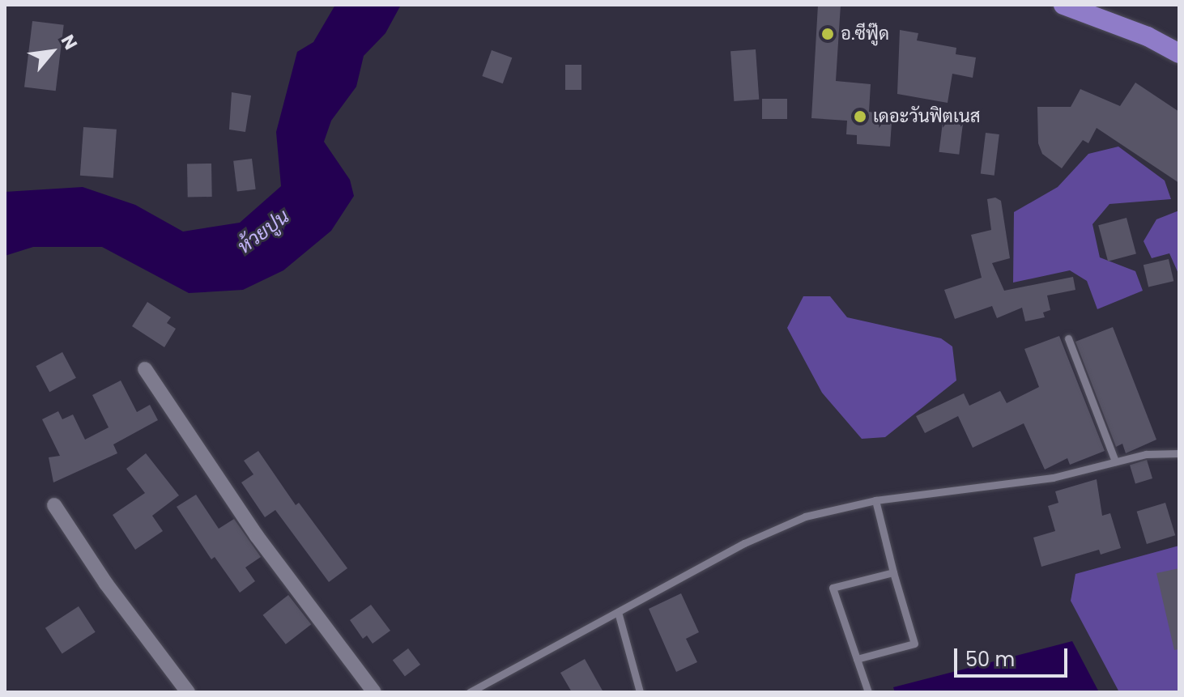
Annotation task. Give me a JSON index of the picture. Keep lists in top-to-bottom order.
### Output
{
  "water": ["ห้วยปูน"],
  "places": ["อ.ซีฟู๊ด", "เดอะวันฟิตเนส"],
  "scale_bar": "50 m",
  "north": "top right"
}
